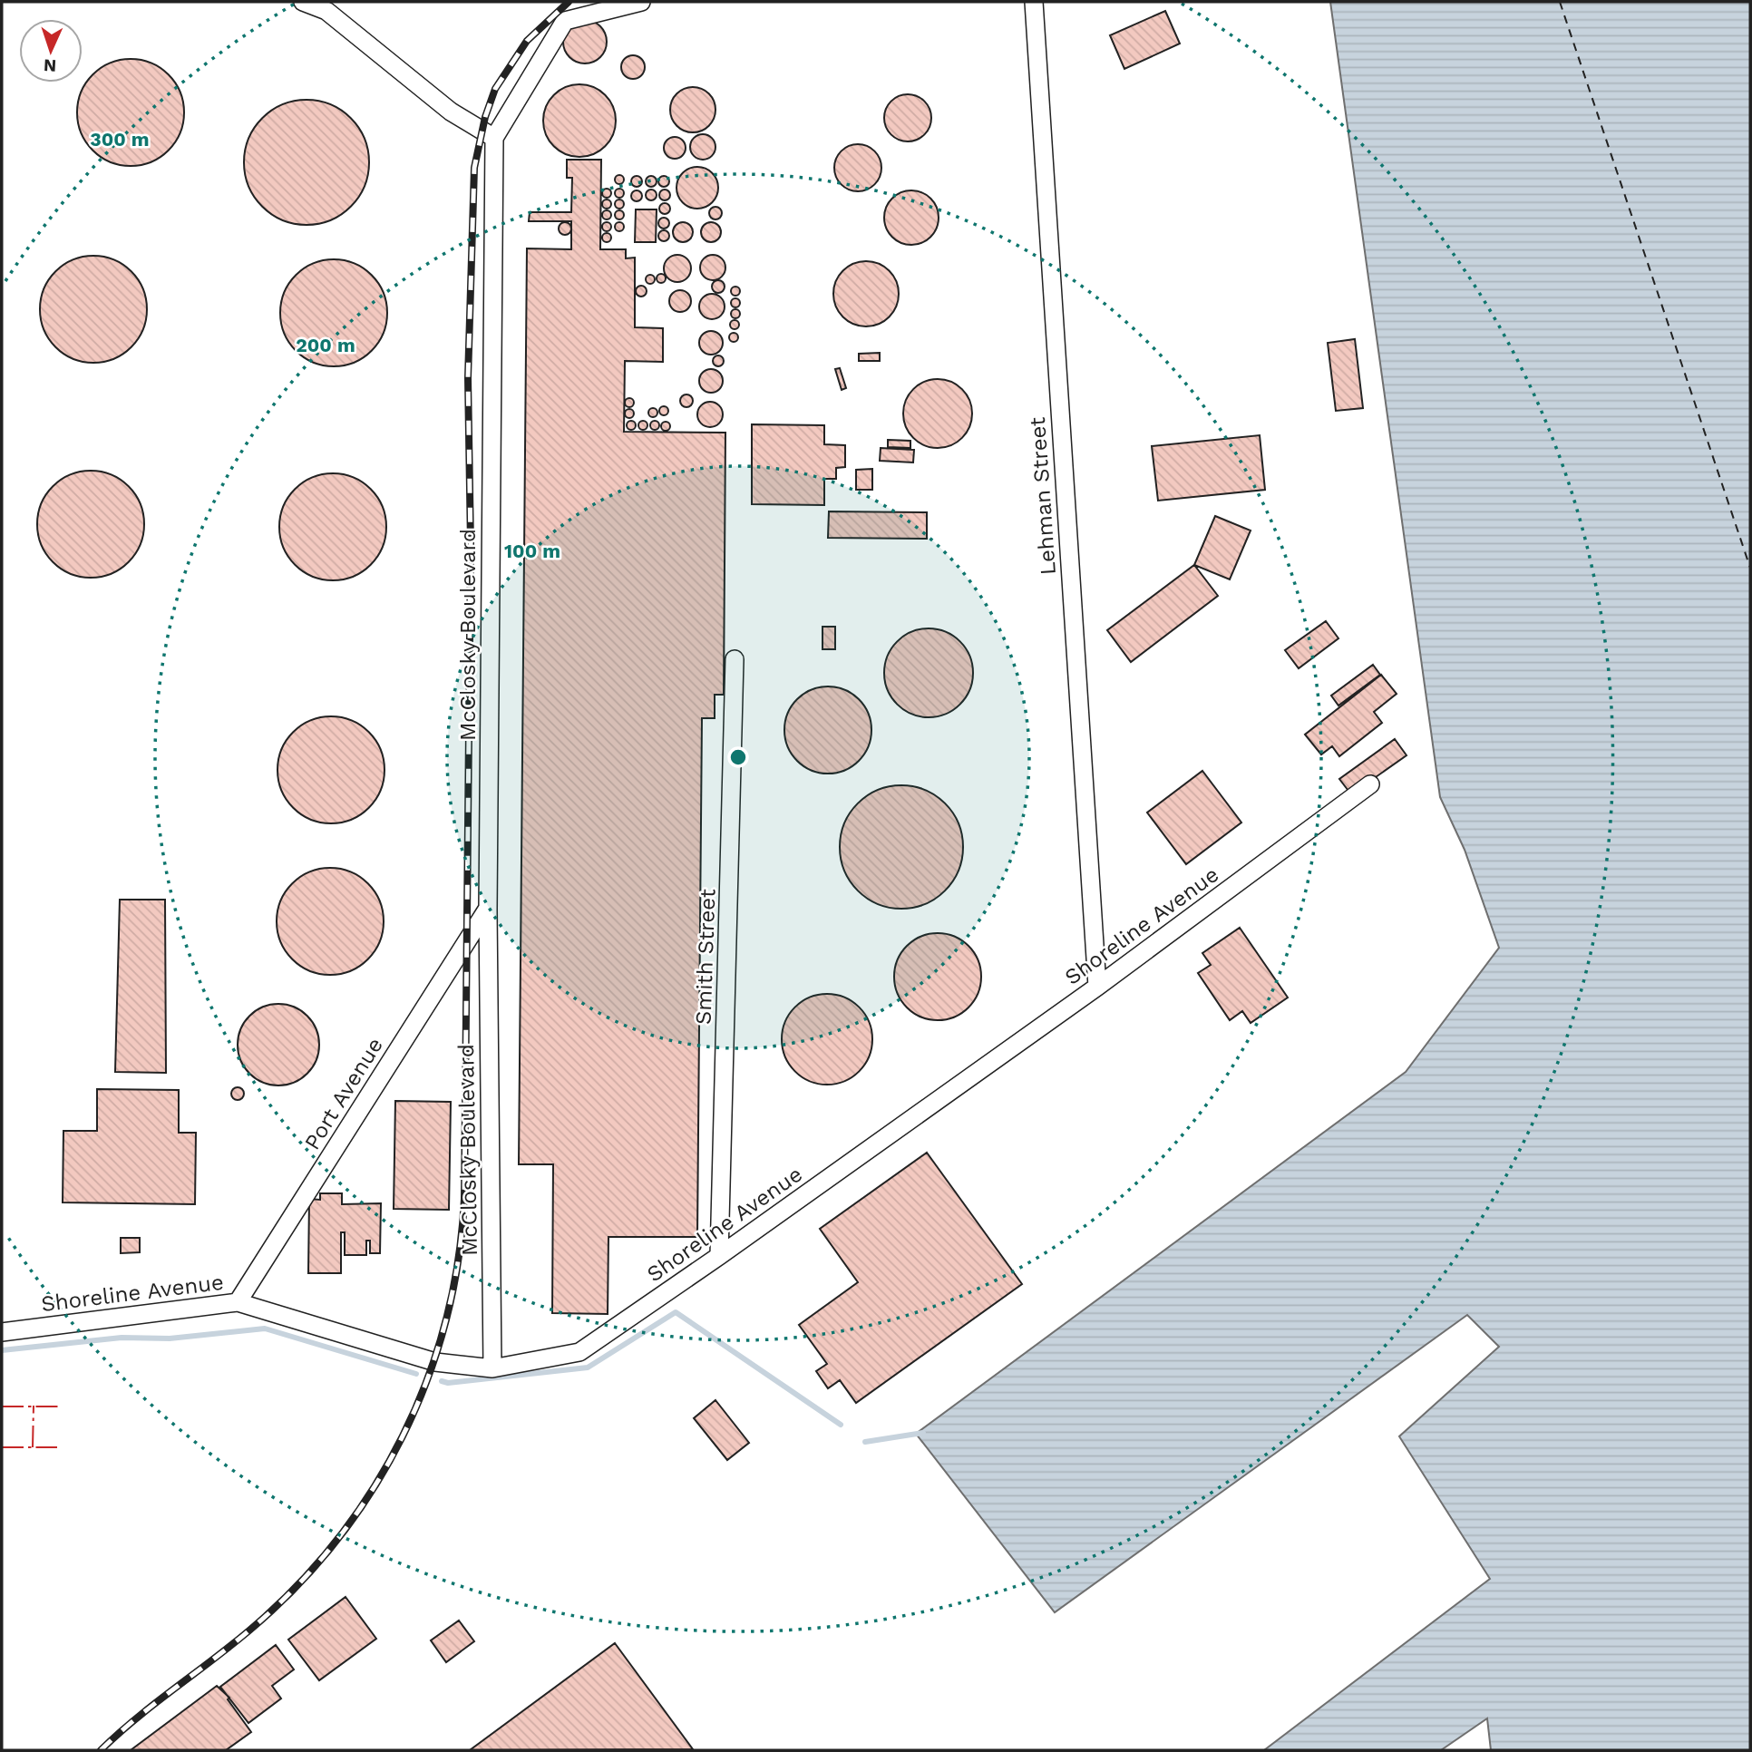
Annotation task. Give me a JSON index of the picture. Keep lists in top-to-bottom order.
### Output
{
  "streets": {
    "street": [
      "Lehman Street",
      "McClosky Boulevard",
      "Shoreline Avenue",
      "Smith Street",
      "Port Avenue"
    ]
  },
  "crossings": [
    ["Lehman Street", "Shoreline Avenue"],
    ["McClosky Boulevard", "Shoreline Avenue"],
    ["McClosky Boulevard", "Port Avenue"],
    ["Shoreline Avenue", "Smith Street"],
    ["Shoreline Avenue", "Port Avenue"]
  ],
  "north": "bottom",
  "rings": ["300 m", "200 m", "100 m"]
}
